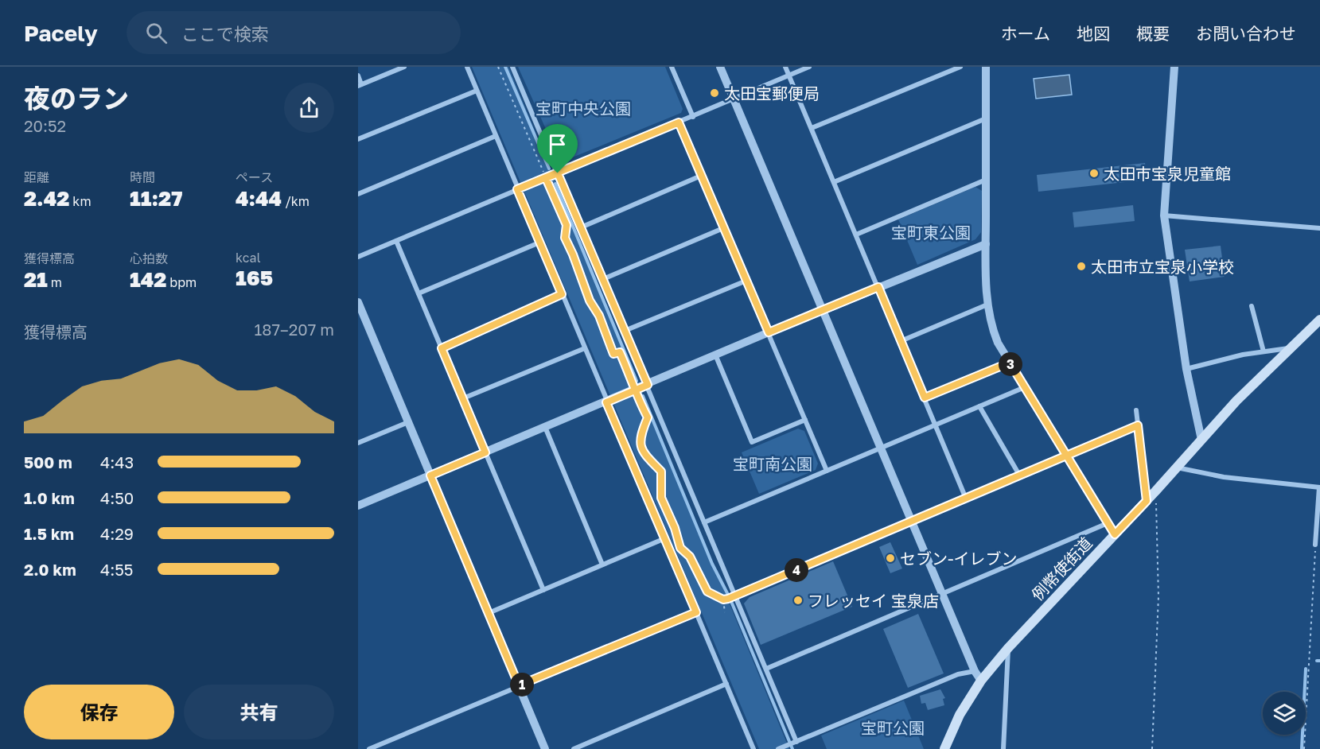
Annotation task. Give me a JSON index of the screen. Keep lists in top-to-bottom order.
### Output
{
  "streets": {
    "main road": ["例幣使街道"]
  },
  "parks": [
    "宝町中央公園",
    "宝町東公園",
    "宝町南公園",
    "宝町公園"
  ],
  "places": [
    "太田宝郵便局",
    "太田市宝泉児童館",
    "太田市立宝泉小学校",
    "セブン-イレブン",
    "フレッセイ 宝泉店"
  ],
  "page": {
    "header": "Pacely",
    "search": "ここで検索",
    "nav": [
      "ホーム",
      "地図",
      "概要",
      "お問い合わせ"
    ],
    "heading": ["夜のラン", "20:52"],
    "stats": [
      ["距離", "2.42 km"],
      ["時間", "11:27"],
      ["ペース", "4:44 /km"],
      ["獲得標高", "21 m"],
      ["心拍数", "142 bpm"],
      ["kcal", "165"]
    ],
    "chart": ["獲得標高", "187–207 m"],
    "pins": ["3", "4", "1"],
    "list": [
      {
        "name": "500 m",
        "note": "4:43"
      },
      {
        "name": "1.0 km",
        "note": "4:50"
      },
      {
        "name": "1.5 km",
        "note": "4:29"
      },
      {
        "name": "2.0 km",
        "note": "4:55"
      }
    ],
    "buttons": ["保存", "共有"]
  }
}
